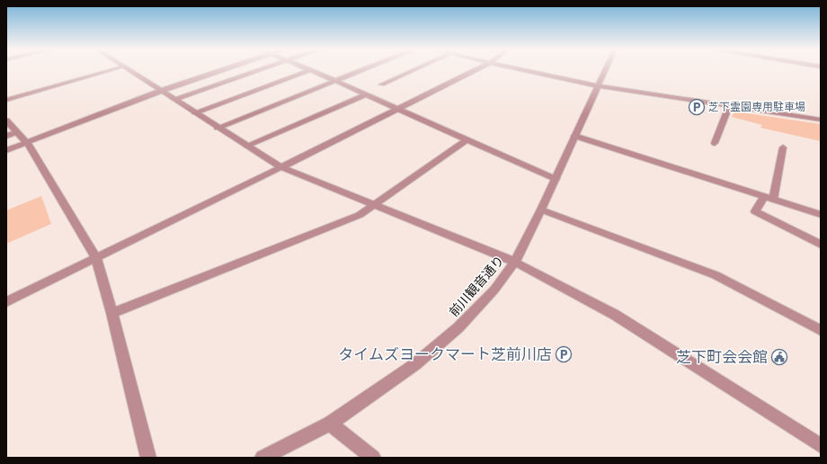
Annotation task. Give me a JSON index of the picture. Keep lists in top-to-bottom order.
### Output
{
  "streets": {
    "street": ["前川観音通り"]
  },
  "places": {
    "parking": ["芝下霊園専用駐車場", "タイムズヨークマート芝前川店"],
    "public building": ["芝下町会会館"]
  }
}
